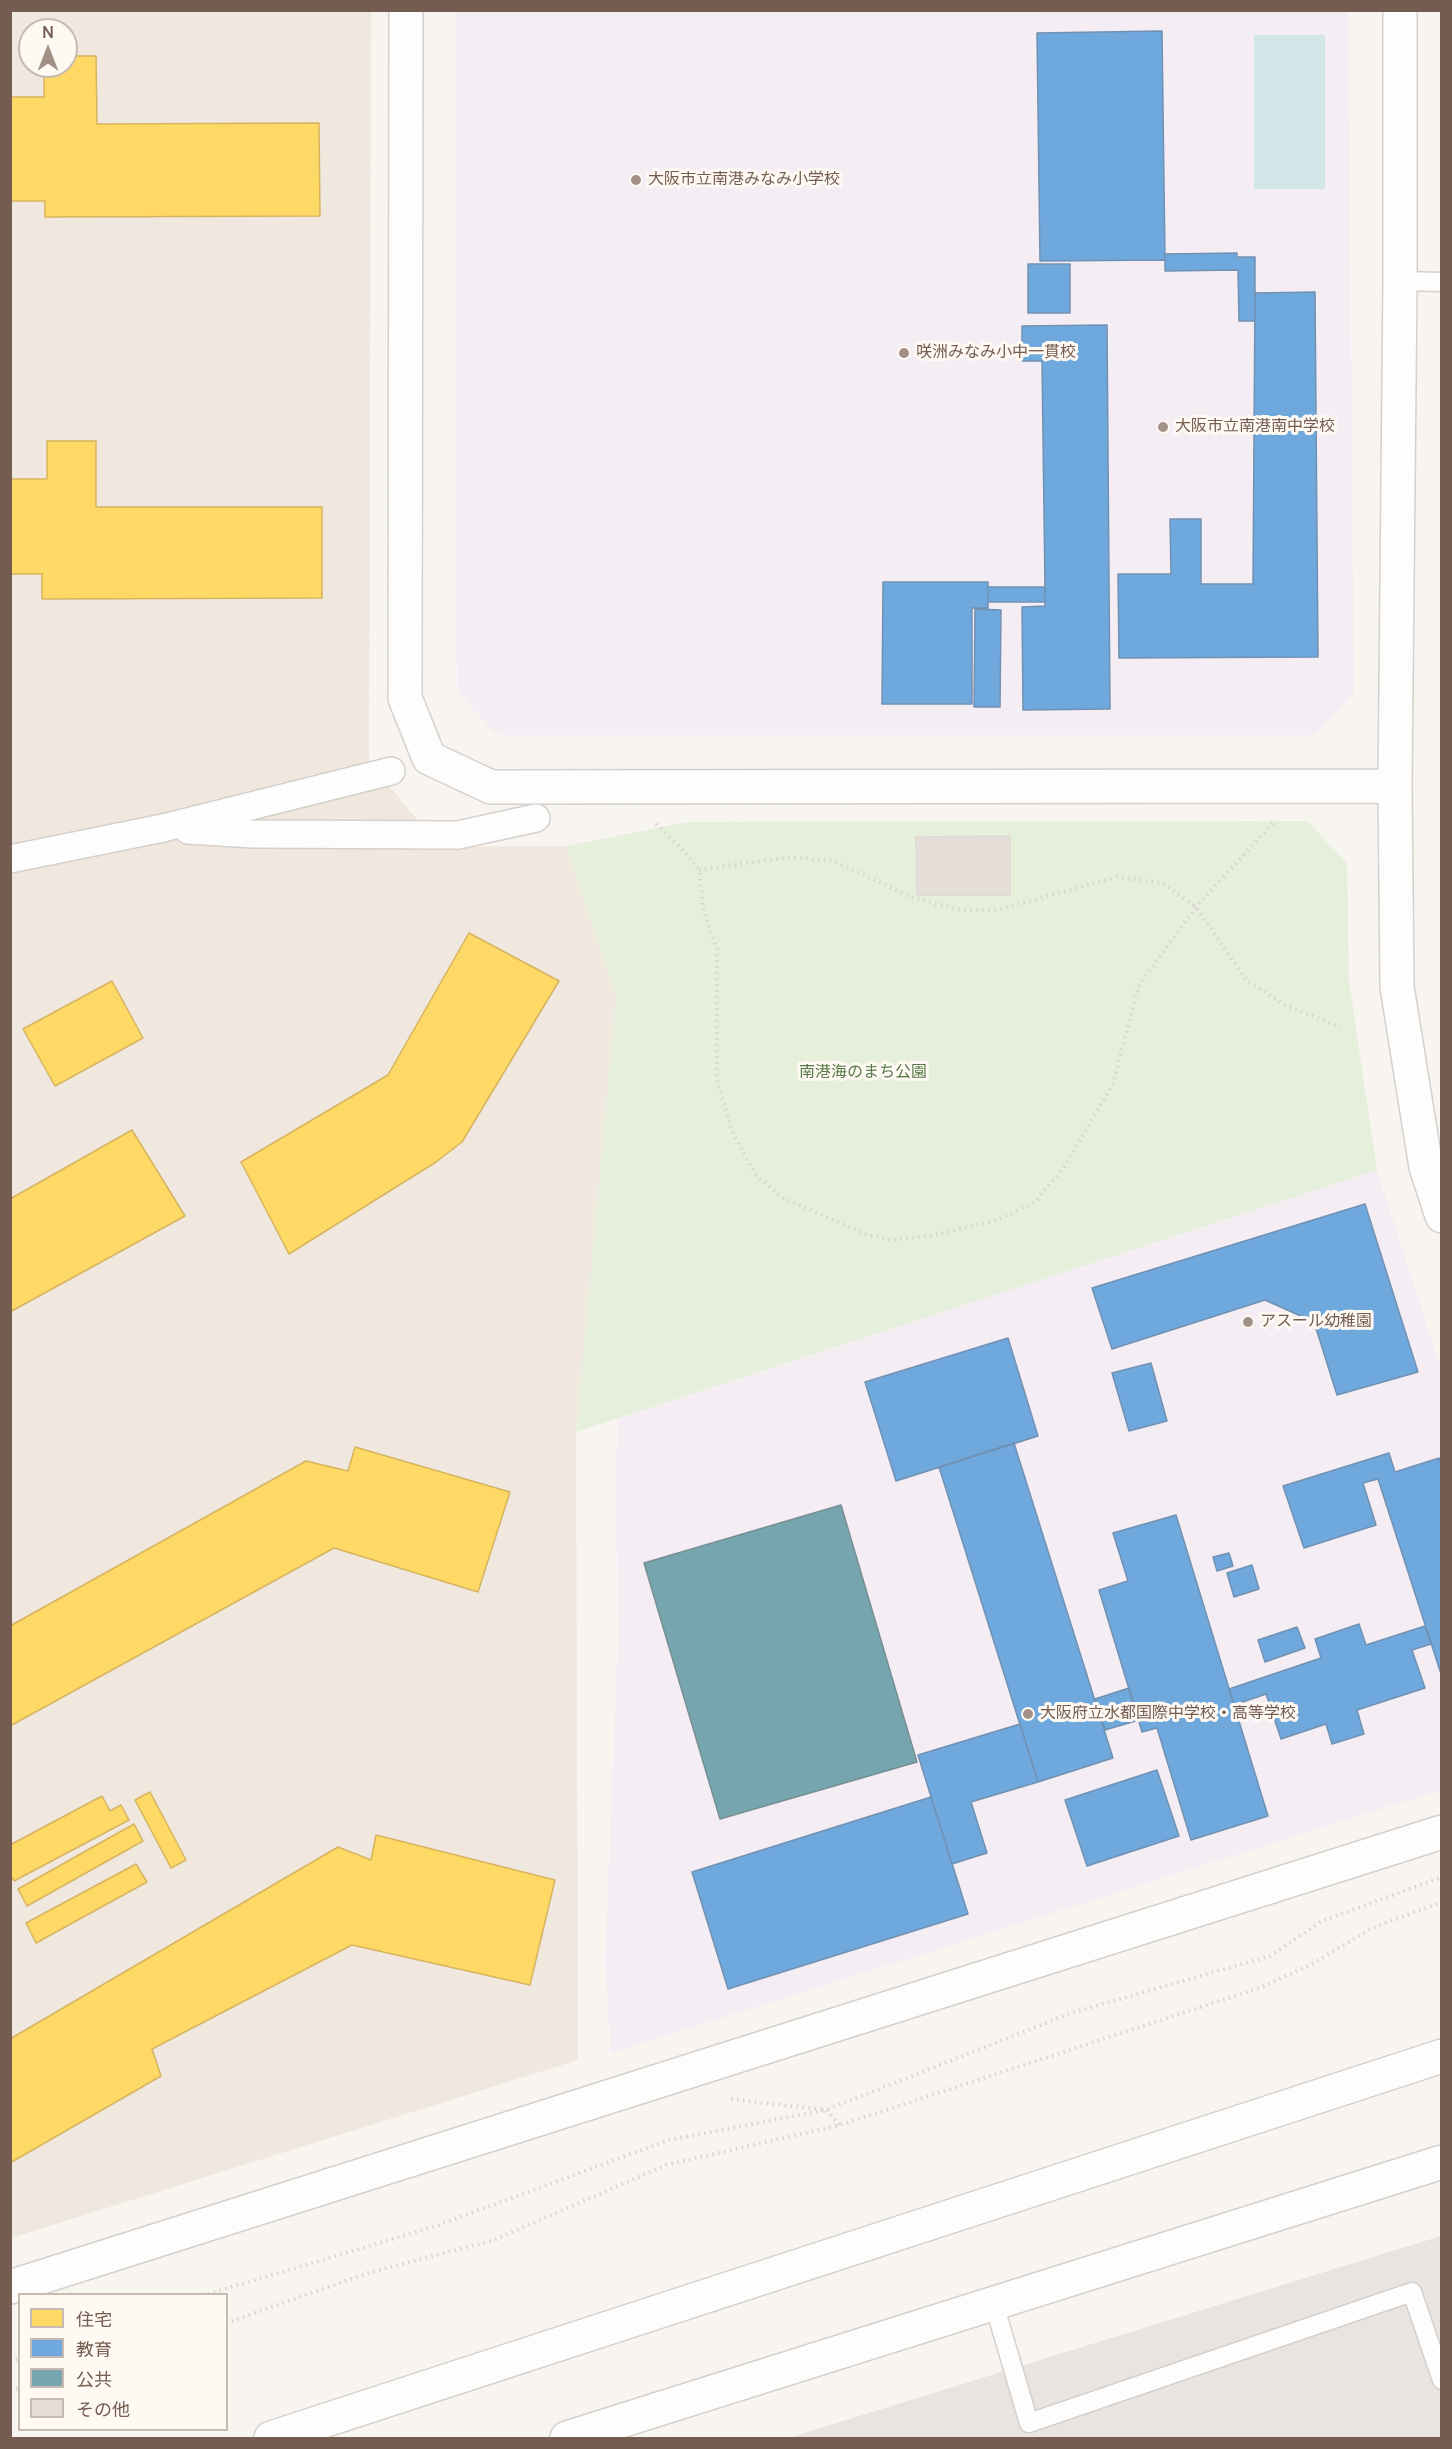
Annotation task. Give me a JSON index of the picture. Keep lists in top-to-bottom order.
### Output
{
  "parks": ["南港海のまち公園"],
  "places": [
    "大阪市立南港みなみ小学校",
    "咲洲みなみ小中一貫校",
    "大阪市立南港南中学校",
    "アスール幼稚園",
    "大阪府立水都国際中学校・高等学校"
  ],
  "legend": [
    "住宅",
    "教育",
    "公共",
    "その他"
  ],
  "north": "top"
}
